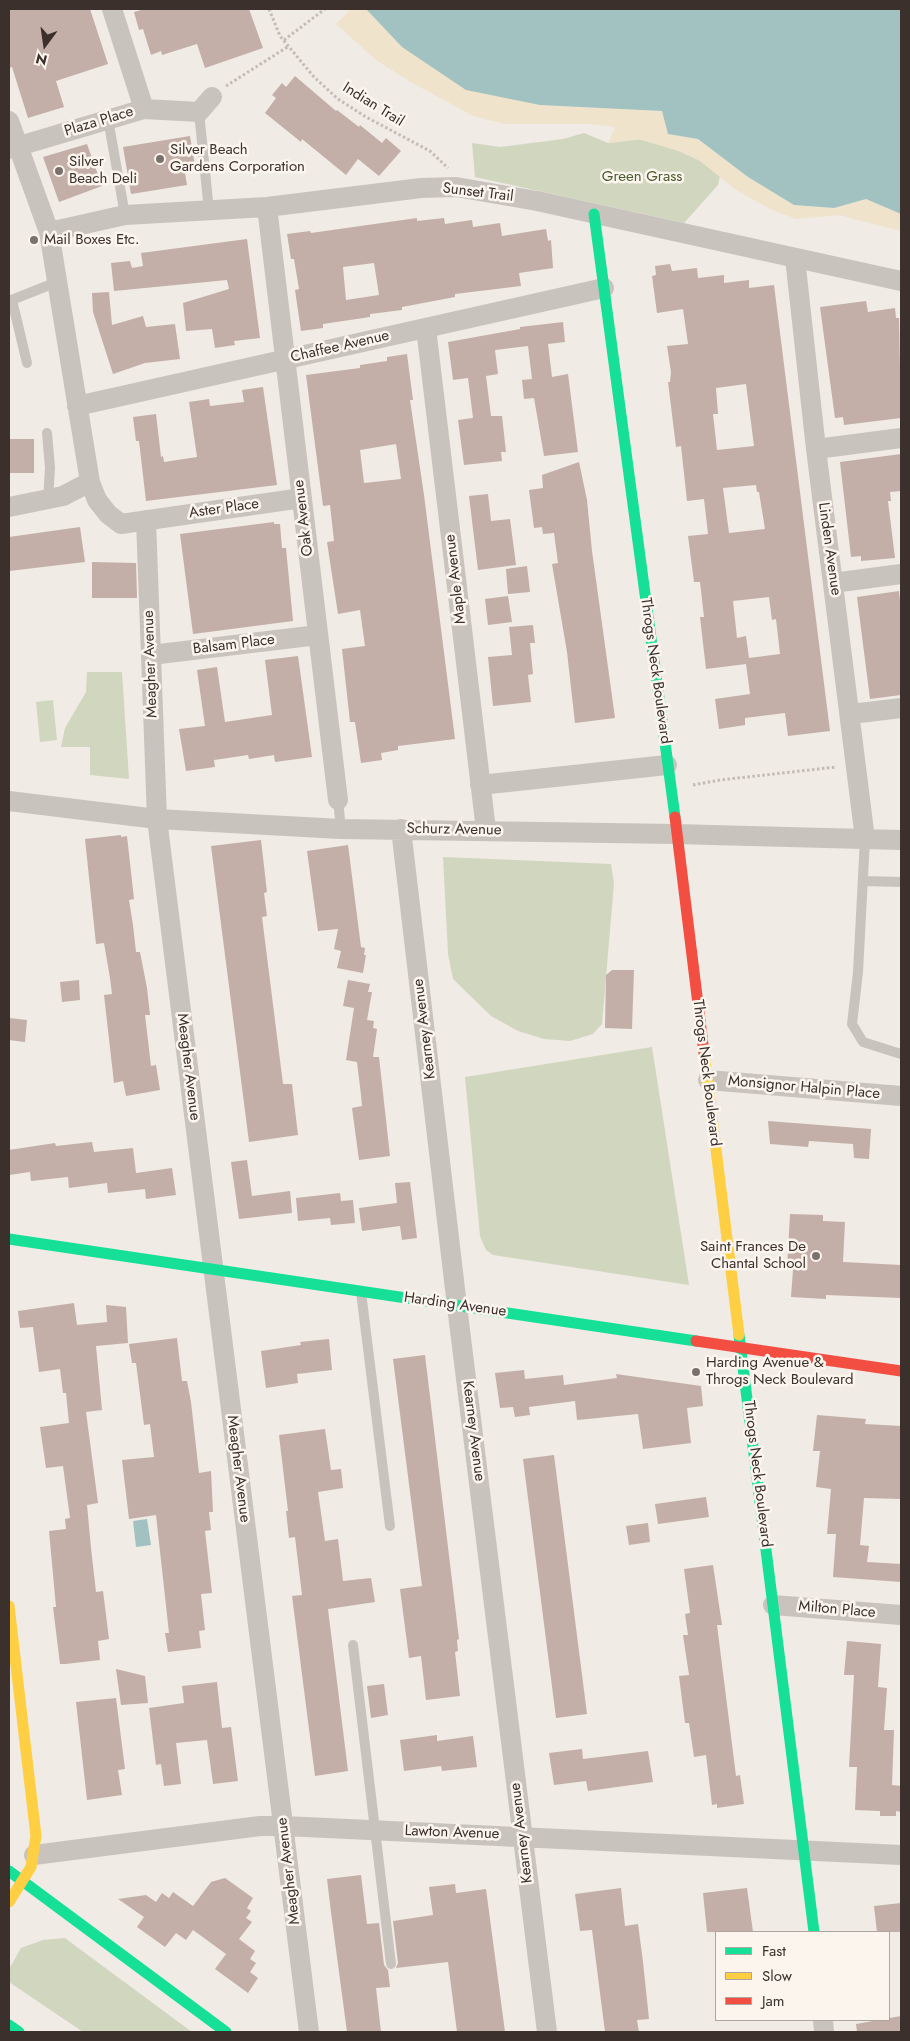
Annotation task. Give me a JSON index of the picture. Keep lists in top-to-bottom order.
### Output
{
  "streets": {
    "main road": ["Throgs Neck Boulevard", "Harding Avenue"],
    "street": [
      "Plaza Place",
      "Sunset Trail",
      "Chaffee Avenue",
      "Aster Place",
      "Oak Avenue",
      "Linden Avenue",
      "Maple Avenue",
      "Balsam Place",
      "Meagher Avenue",
      "Schurz Avenue",
      "Kearney Avenue",
      "Monsignor Halpin Place",
      "Milton Place",
      "Lawton Avenue"
    ],
    "path": ["Indian Trail"]
  },
  "crossings": [
    ["Indian Trail", "Sunset Trail"],
    ["Sunset Trail", "Oak Avenue"],
    ["Sunset Trail", "Linden Avenue"],
    ["Sunset Trail", "Throgs Neck Boulevard"],
    ["Chaffee Avenue", "Oak Avenue"],
    ["Chaffee Avenue", "Maple Avenue"],
    ["Chaffee Avenue", "Throgs Neck Boulevard"],
    ["Aster Place", "Oak Avenue"],
    ["Aster Place", "Meagher Avenue"],
    ["Oak Avenue", "Balsam Place"],
    ["Oak Avenue", "Schurz Avenue"],
    ["Linden Avenue", "Schurz Avenue"],
    ["Maple Avenue", "Schurz Avenue"],
    ["Balsam Place", "Meagher Avenue"],
    ["Meagher Avenue", "Schurz Avenue"],
    ["Meagher Avenue", "Harding Avenue"],
    ["Meagher Avenue", "Lawton Avenue"],
    ["Throgs Neck Boulevard", "Schurz Avenue"],
    ["Throgs Neck Boulevard", "Monsignor Halpin Place"],
    ["Throgs Neck Boulevard", "Harding Avenue"],
    ["Throgs Neck Boulevard", "Milton Place"],
    ["Throgs Neck Boulevard", "Lawton Avenue"],
    ["Schurz Avenue", "Kearney Avenue"],
    ["Kearney Avenue", "Harding Avenue"],
    ["Kearney Avenue", "Lawton Avenue"]
  ],
  "parks": ["Green Grass"],
  "places": [
    "Silver Beach Gardens Corporation",
    "Silver Beach Deli",
    "Mail Boxes Etc.",
    "Saint Frances De Chantal School",
    "Harding Avenue & Throgs Neck Boulevard"
  ],
  "legend": ["Fast", "Slow", "Jam"],
  "north": "bottom"
}
